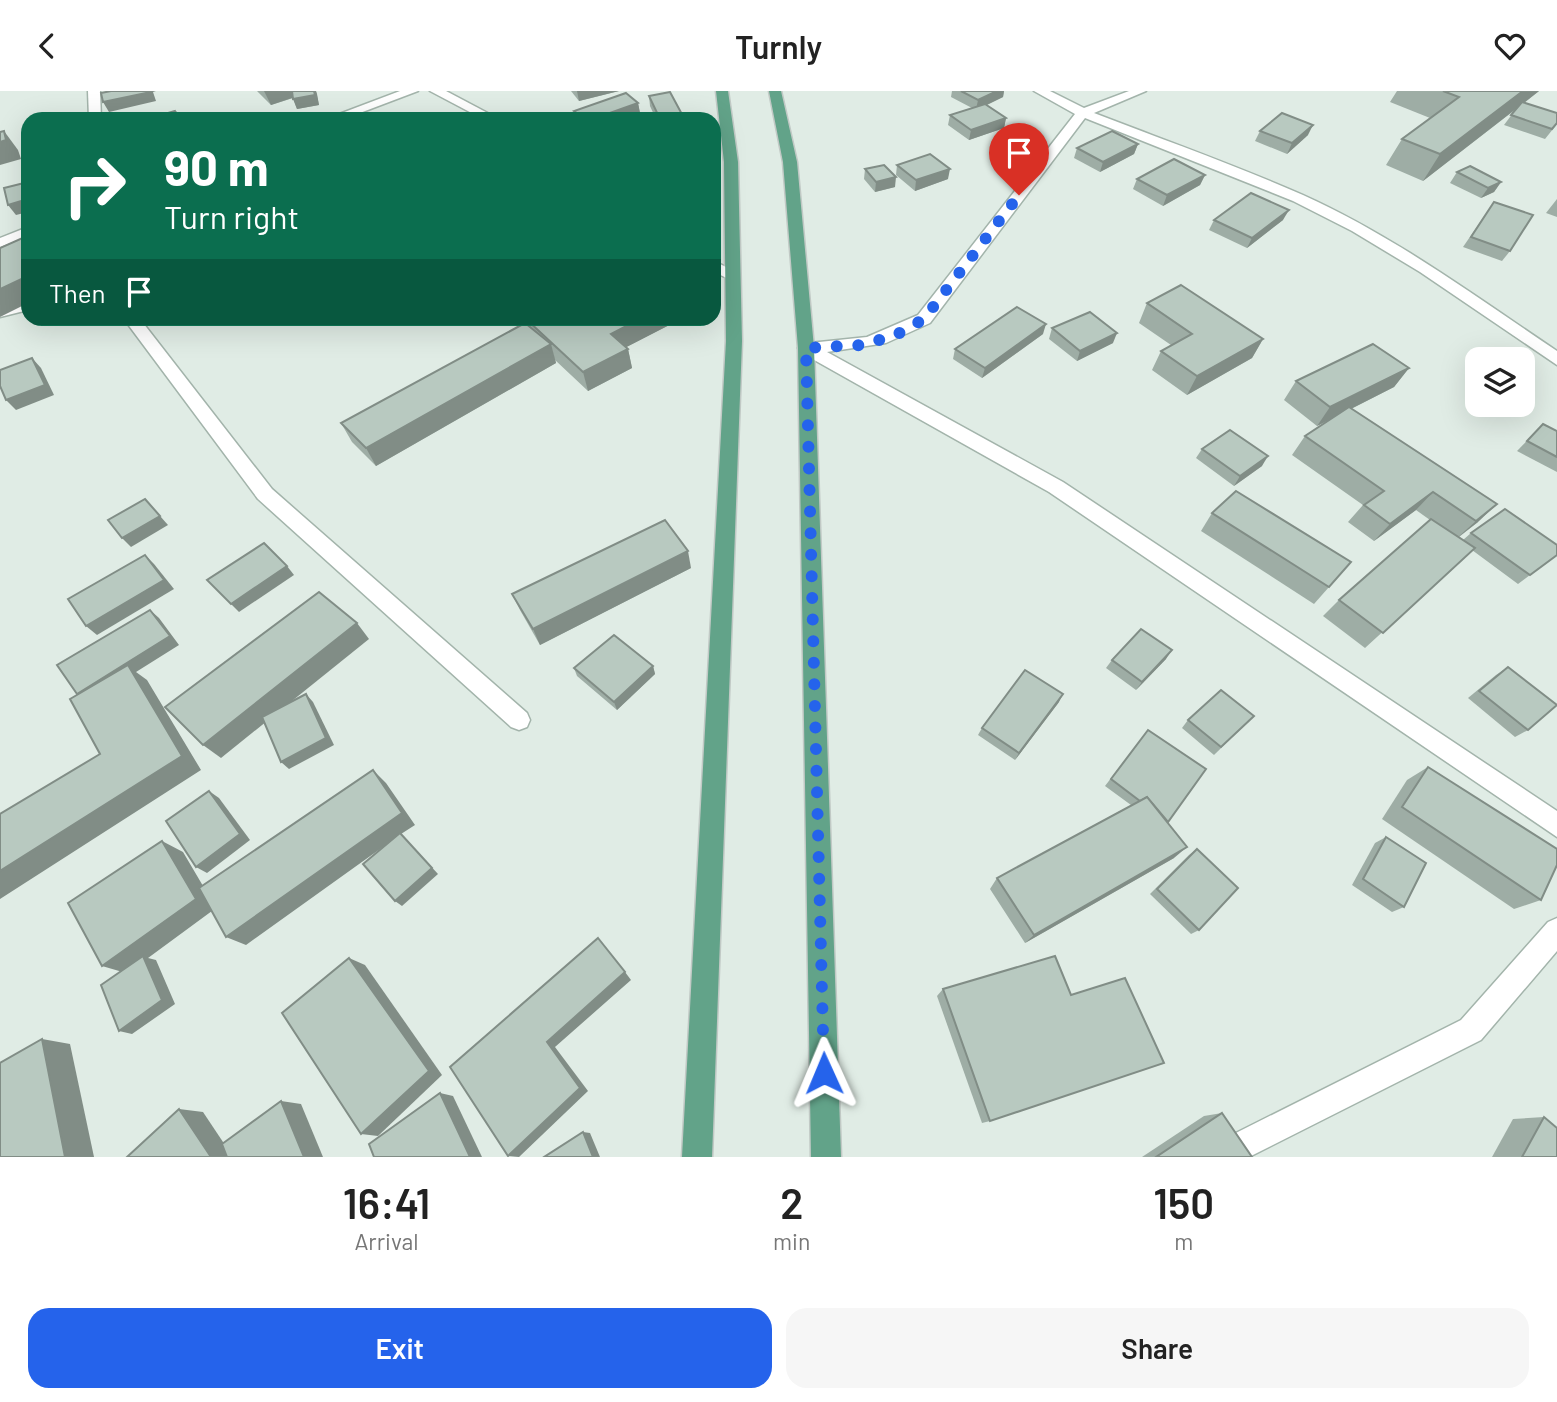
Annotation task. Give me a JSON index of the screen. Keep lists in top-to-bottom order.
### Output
{
  "page": {
    "header": "Turnly",
    "turn": ["90 m", "Turn right"],
    "then": "Then",
    "eta": [
      "16:41",
      "Arrival",
      "2",
      "min",
      "150",
      "m"
    ],
    "buttons": ["Exit", "Share"]
  }
}
